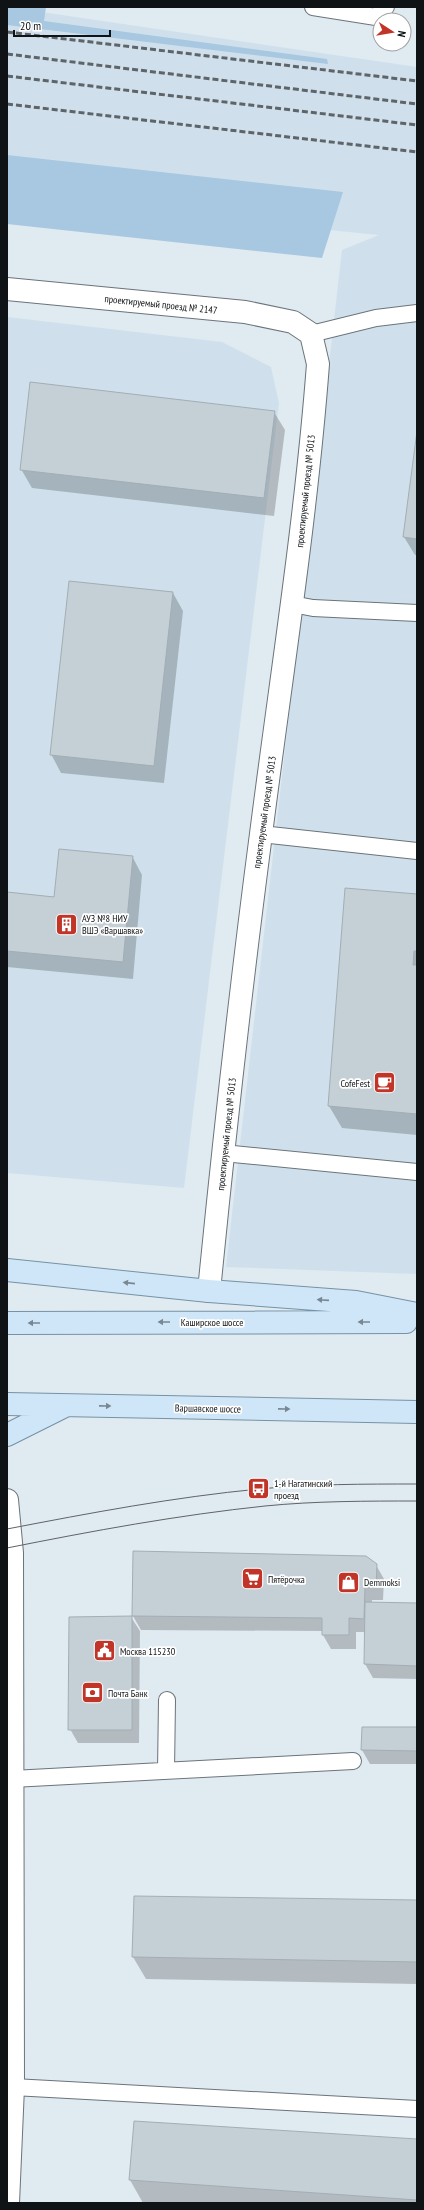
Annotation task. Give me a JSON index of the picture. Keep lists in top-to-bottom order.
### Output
{
  "streets": {
    "main road": ["Каширское шоссе", "Варшавское шоссе"],
    "street": ["проектируемый проезд № 2147", "проектируемый проезд № 5013"]
  },
  "crossings": [
    ["проектируемый проезд № 2147", "проектируемый проезд № 5013"]
  ],
  "places": {
    "building": ["АУЗ №8 НИУ ВШЭ «Варшавка»"],
    "cafe": ["CofeFest"],
    "bus stop": ["1-й Нагатинский проезд"],
    "supermarket": ["Пятёрочка"],
    "shop": ["Demmoksi"],
    "public building": ["Москва 115230"],
    "bank": ["Почта Банк"]
  },
  "scale_bar": "20 m",
  "north": "right"
}
